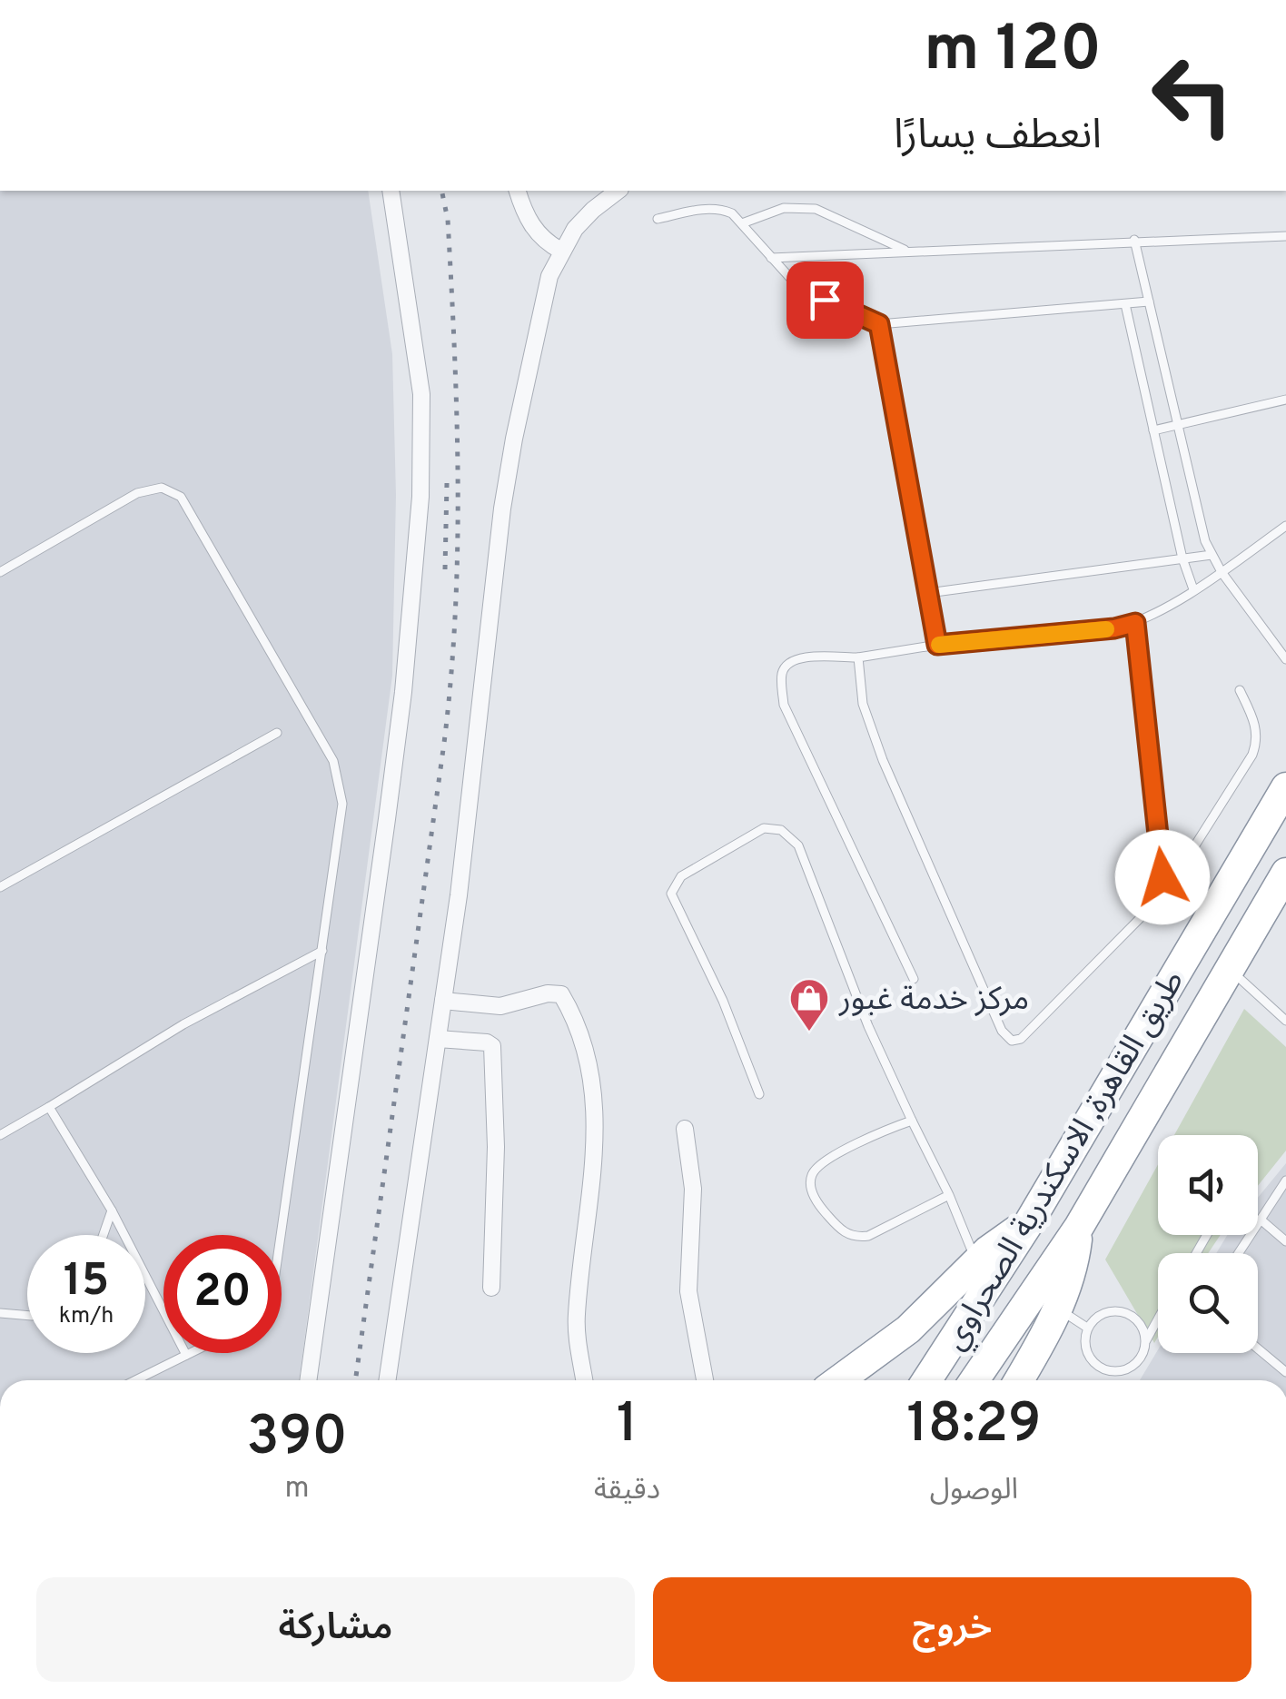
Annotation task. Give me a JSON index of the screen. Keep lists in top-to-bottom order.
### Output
{
  "streets": {
    "highway": ["طريق القاهرة, الاسكندرية الصحراوي"]
  },
  "places": {
    "shop": ["مركز خدمة غبور"]
  },
  "page": {
    "turn": ["120 m", "انعطف يسارًا"],
    "speed": "15 km/h",
    "limit": "20",
    "eta": [
      "18:29",
      "الوصول",
      "1",
      "دقيقة",
      "390",
      "m"
    ],
    "buttons": ["خروج", "مشاركة"]
  }
}
